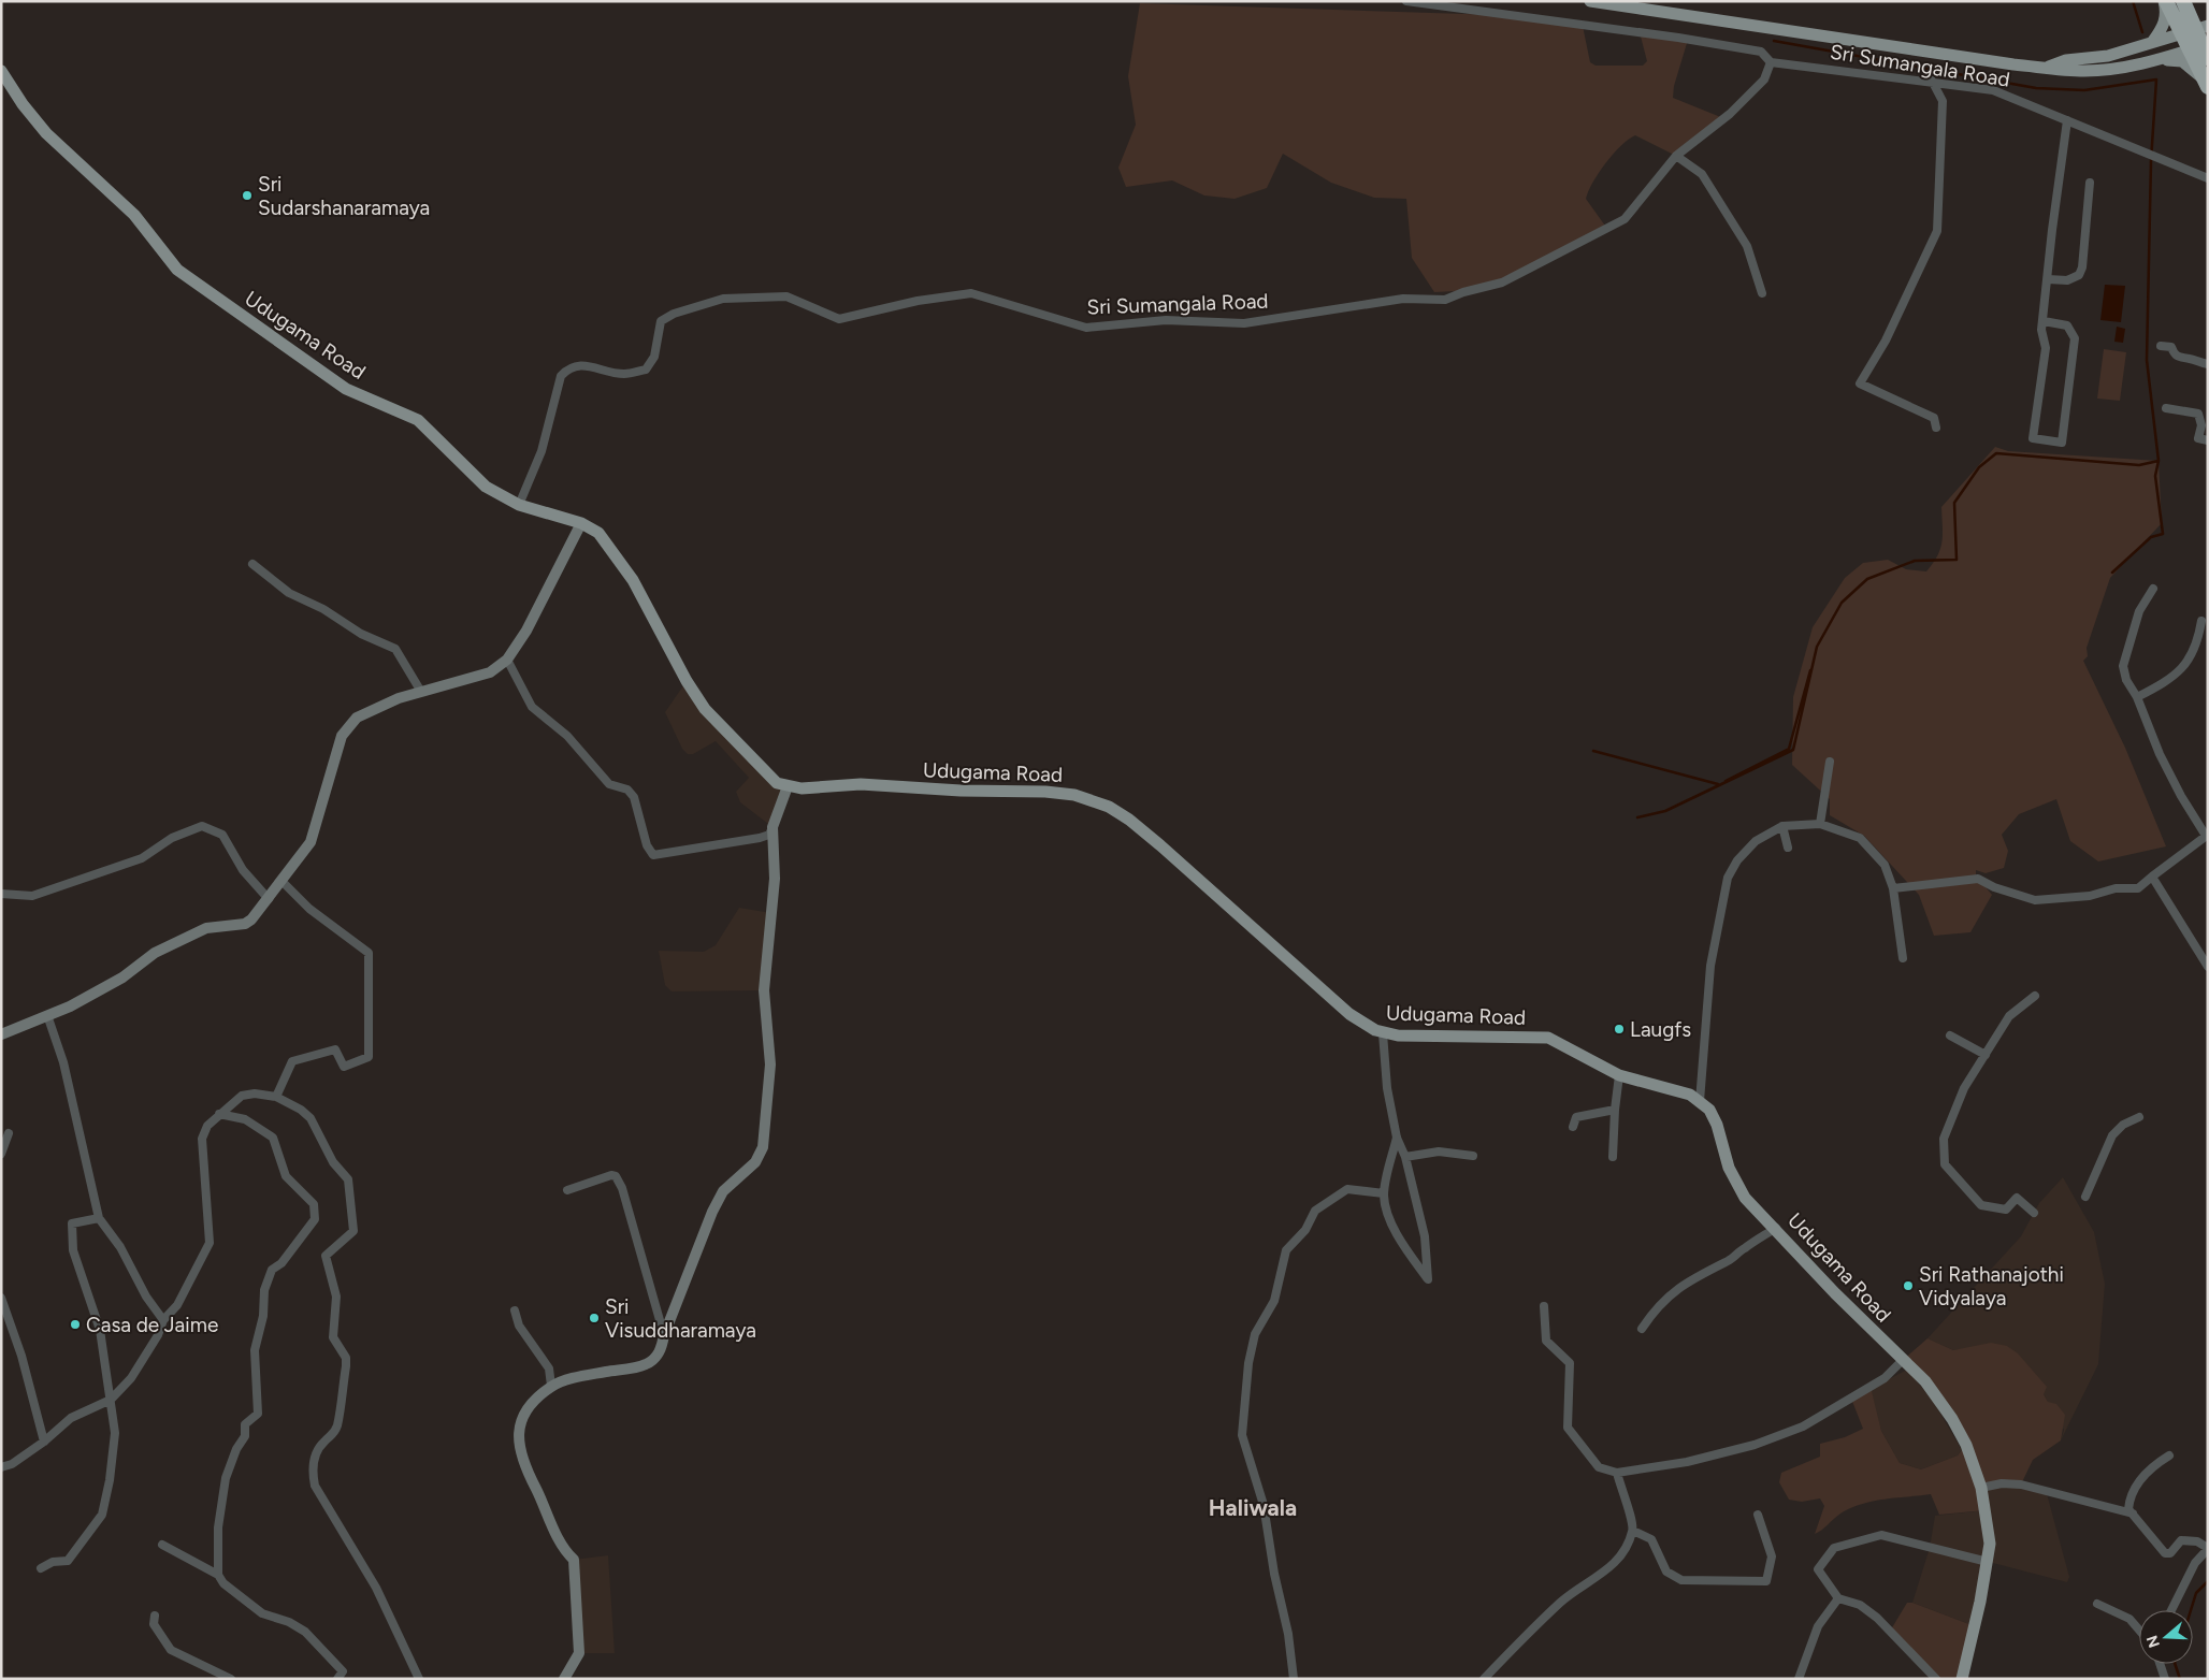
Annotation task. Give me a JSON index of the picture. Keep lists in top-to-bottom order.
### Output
{
  "streets": {
    "main road": ["Udugama Road"],
    "street": ["Sri Sumangala Road"]
  },
  "crossings": [
    ["Sri Sumangala Road", "Udugama Road"]
  ],
  "districts": ["Haliwala"],
  "places": [
    "Sri Sudarshanaramaya",
    "Laugfs",
    "Sri Rathanajothi Vidyalaya",
    "Sri Visuddharamaya",
    "Casa de Jaime"
  ],
  "north": "left"
}
